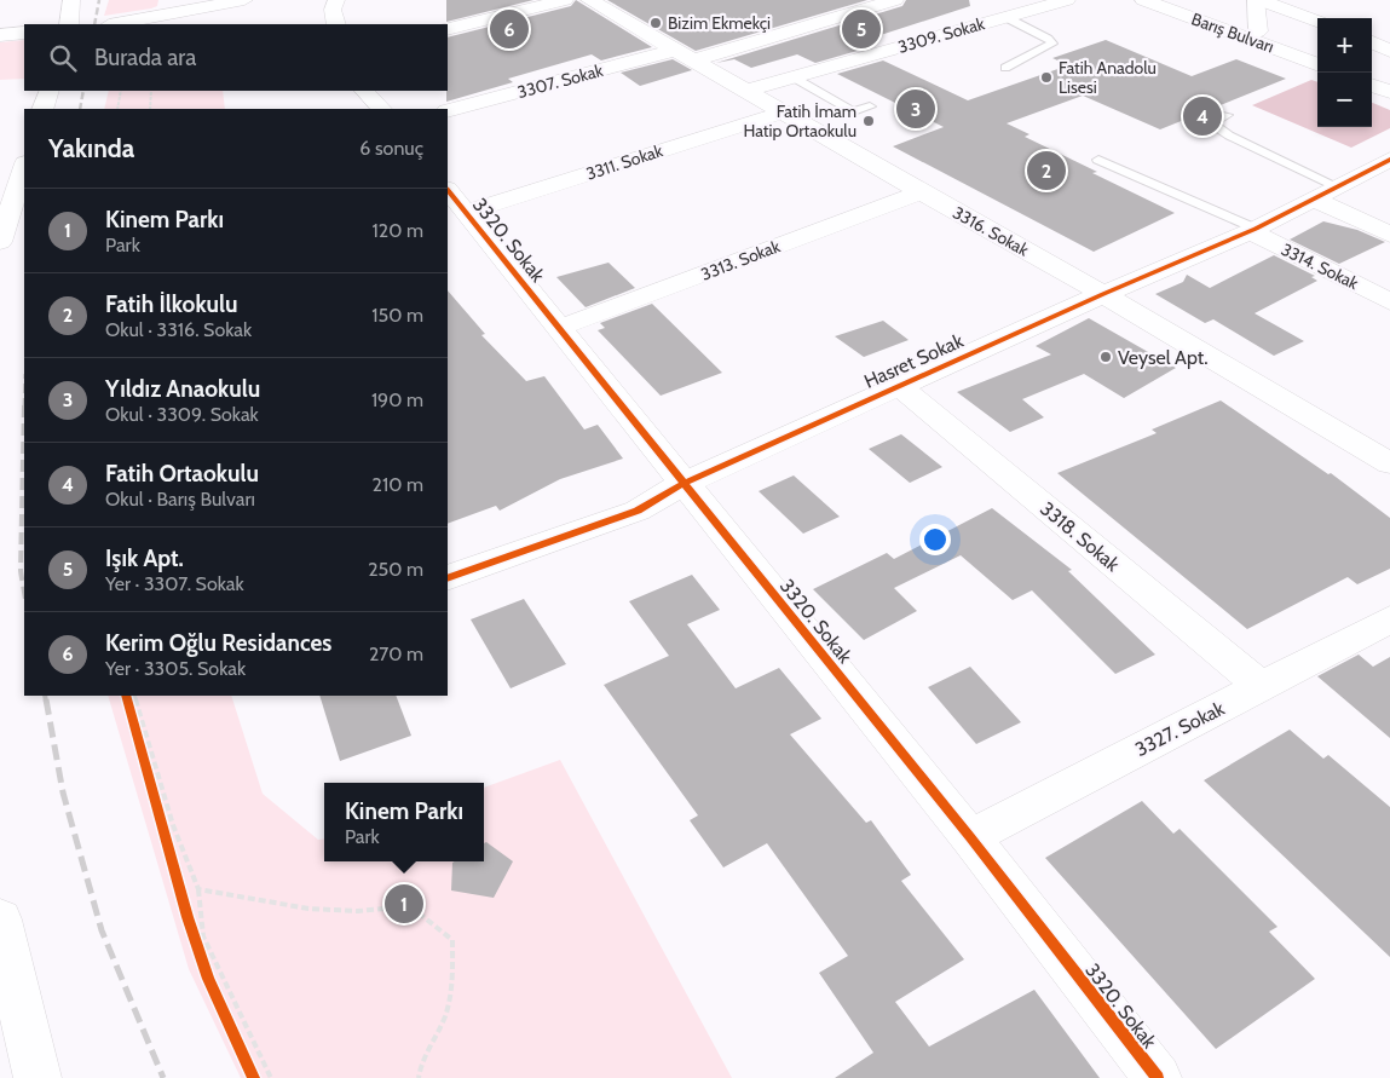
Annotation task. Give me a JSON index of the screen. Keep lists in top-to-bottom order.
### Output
{
  "streets": {
    "street": [
      "Barış Bulvarı",
      "3309. Sokak",
      "3307. Sokak",
      "3311. Sokak",
      "3316. Sokak",
      "3320. Sokak",
      "3313. Sokak",
      "3314. Sokak",
      "Hasret Sokak",
      "3318. Sokak",
      "3327. Sokak"
    ]
  },
  "crossings": [
    ["3309. Sokak", "3316. Sokak"],
    ["3307. Sokak", "3316. Sokak"],
    ["3311. Sokak", "3316. Sokak"],
    ["3311. Sokak", "3320. Sokak"],
    ["3316. Sokak", "3313. Sokak"],
    ["3316. Sokak", "Hasret Sokak"],
    ["3320. Sokak", "3313. Sokak"],
    ["3320. Sokak", "Hasret Sokak"],
    ["3320. Sokak", "3327. Sokak"],
    ["3314. Sokak", "Hasret Sokak"],
    ["Hasret Sokak", "3318. Sokak"],
    ["3318. Sokak", "3327. Sokak"]
  ],
  "places": [
    "Bizim Ekmekçi",
    "Fatih Anadolu Lisesi",
    "Fatih İmam Hatip Ortaokulu",
    "Veysel Apt."
  ],
  "page": {
    "pins": [
      "5",
      "6",
      "3",
      "4",
      "2",
      "1"
    ],
    "map_buttons": ["+", "−"],
    "search": "Burada ara",
    "heading": ["Yakında", "6 sonuç"],
    "list": [
      {
        "mark": "1",
        "name": "Kinem Parkı",
        "note": "Park",
        "value": "120 m"
      },
      {
        "mark": "2",
        "name": "Fatih İlkokulu",
        "note": "Okul · 3316. Sokak",
        "value": "150 m"
      },
      {
        "mark": "3",
        "name": "Yıldız Anaokulu",
        "note": "Okul · 3309. Sokak",
        "value": "190 m"
      },
      {
        "mark": "4",
        "name": "Fatih Ortaokulu",
        "note": "Okul · Barış Bulvarı",
        "value": "210 m"
      },
      {
        "mark": "5",
        "name": "Işık Apt.",
        "note": "Yer · 3307. Sokak",
        "value": "250 m"
      },
      {
        "mark": "6",
        "name": "Kerim Oğlu Residances",
        "note": "Yer · 3305. Sokak",
        "value": "270 m"
      }
    ],
    "popup": ["Kinem Parkı", "Park"]
  }
}
